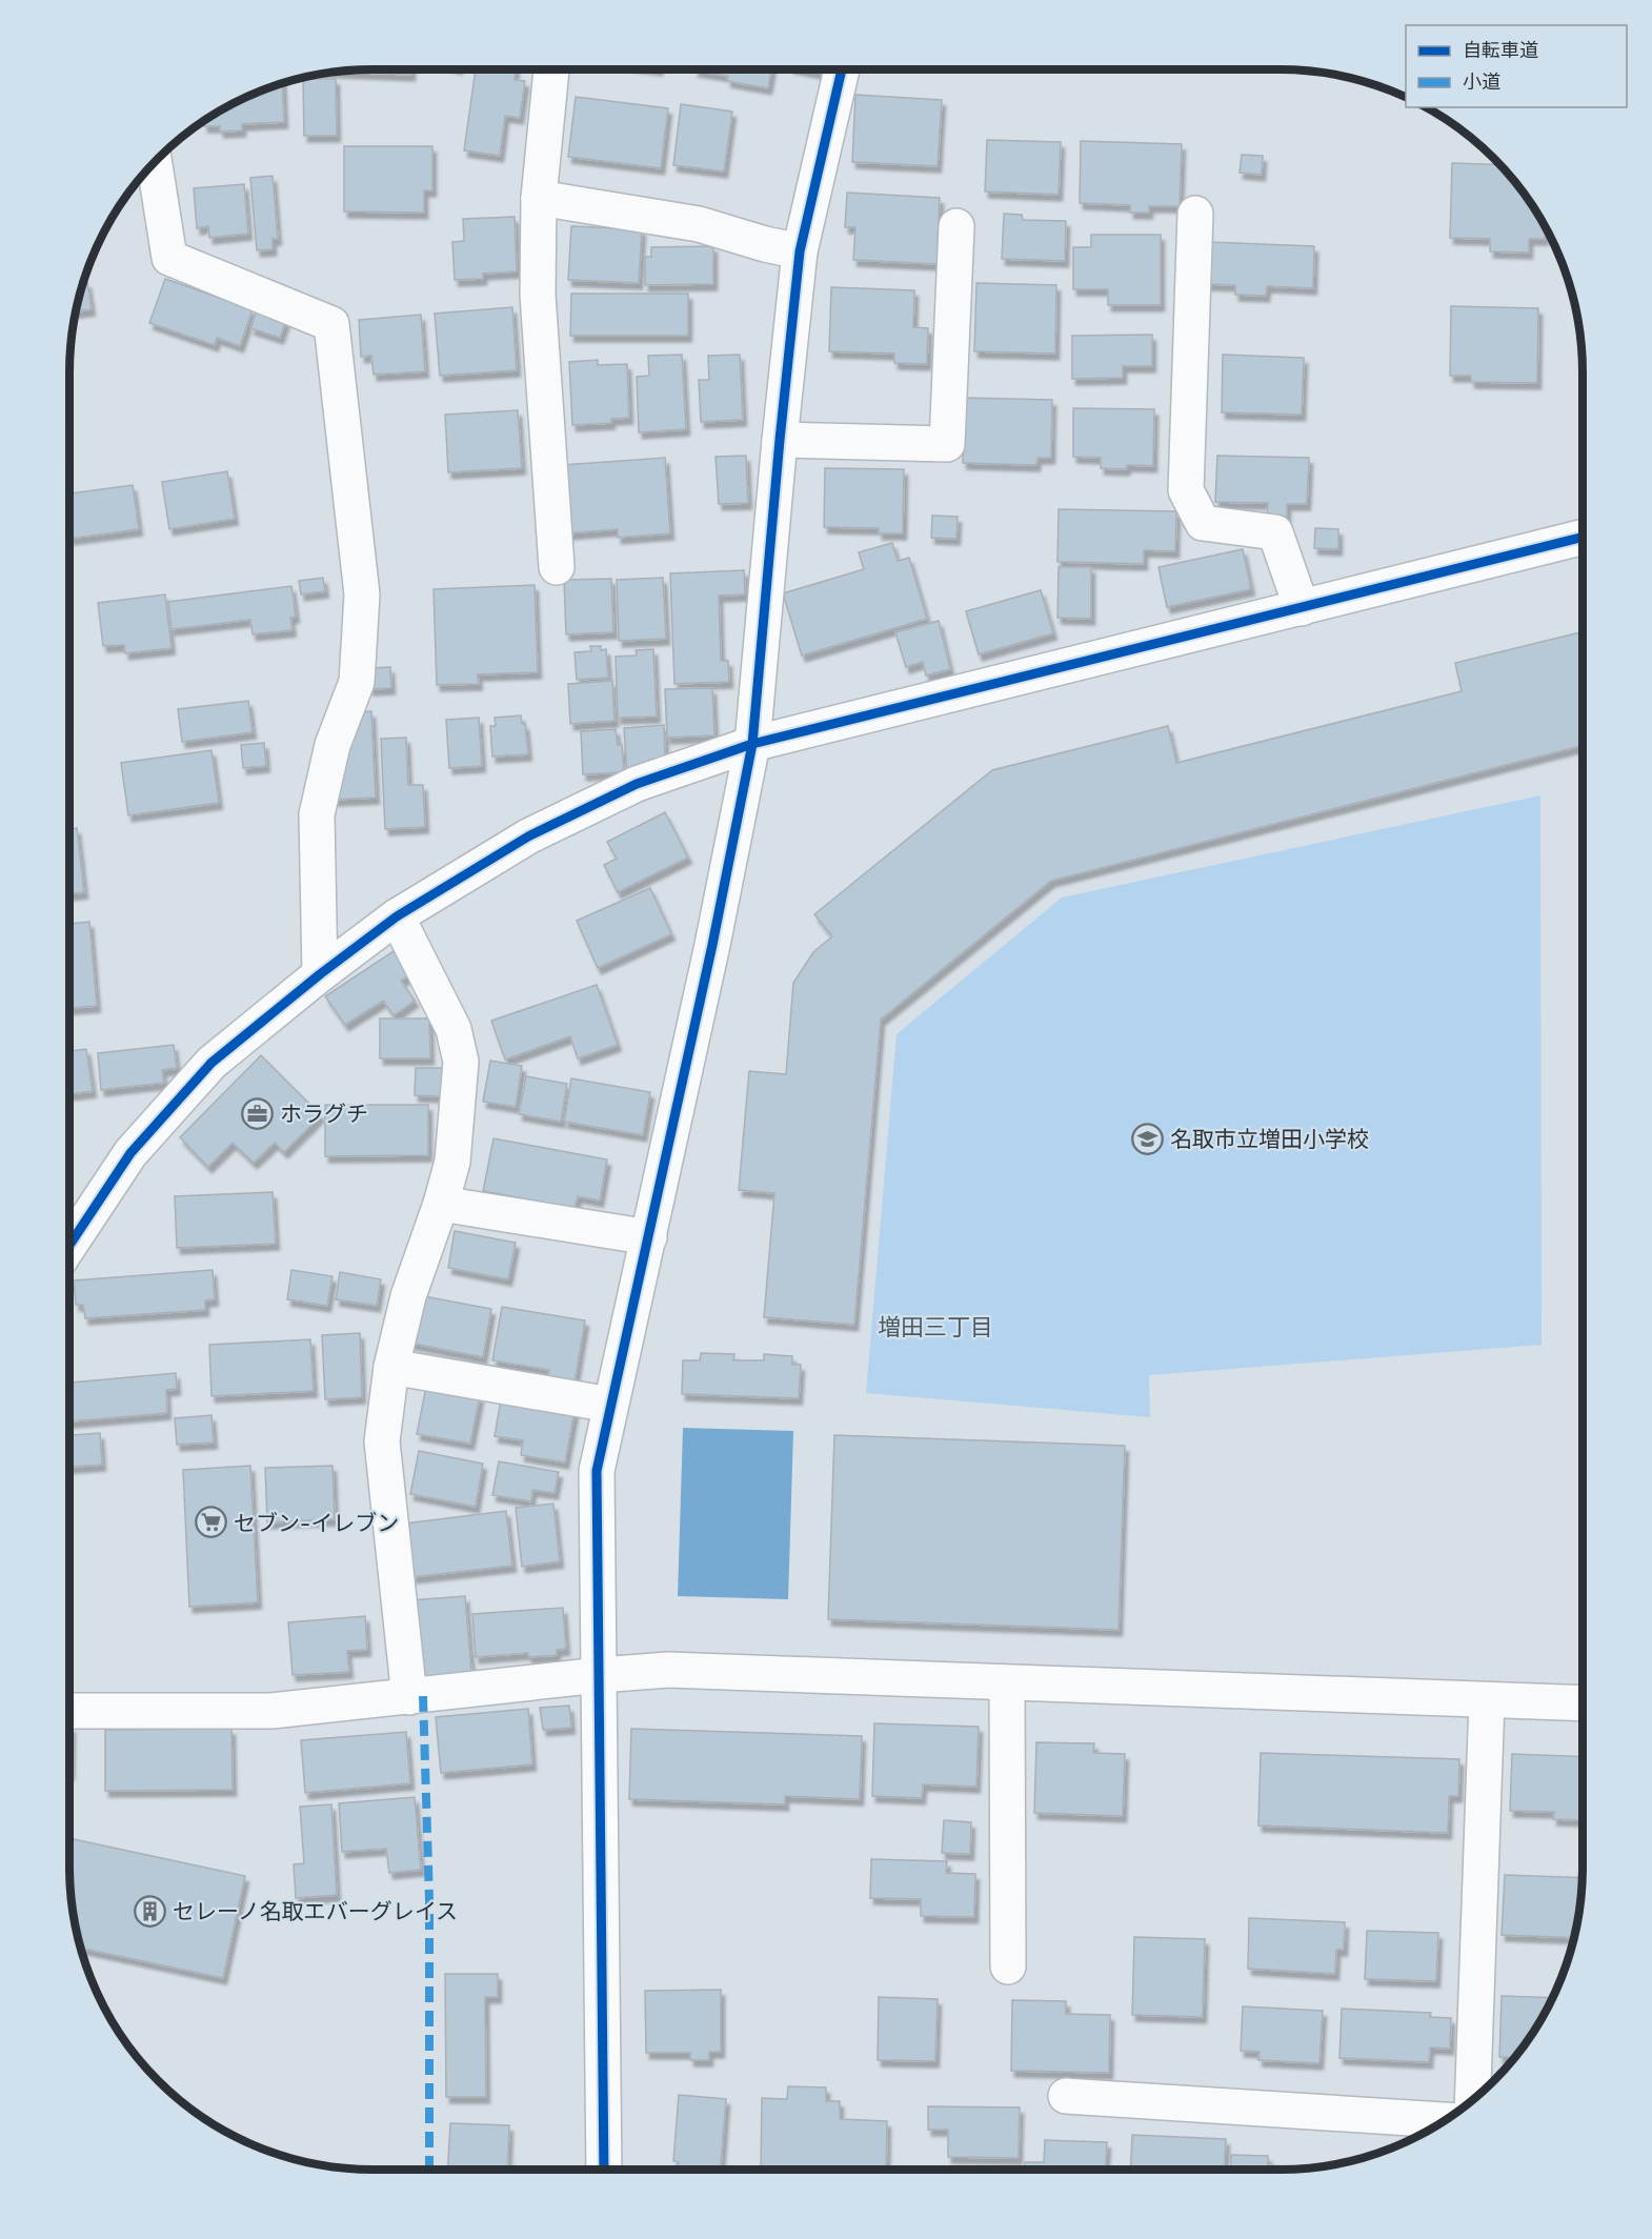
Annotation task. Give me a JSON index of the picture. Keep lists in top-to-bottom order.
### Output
{
  "districts": ["増田三丁目"],
  "places": {
    "office": ["ホラグチ"],
    "school or university": ["名取市立増田小学校"],
    "supermarket": ["セブン-イレブン"],
    "building": ["セレーノ名取エバーグレイス"]
  },
  "legend": ["自転車道", "小道"]
}
